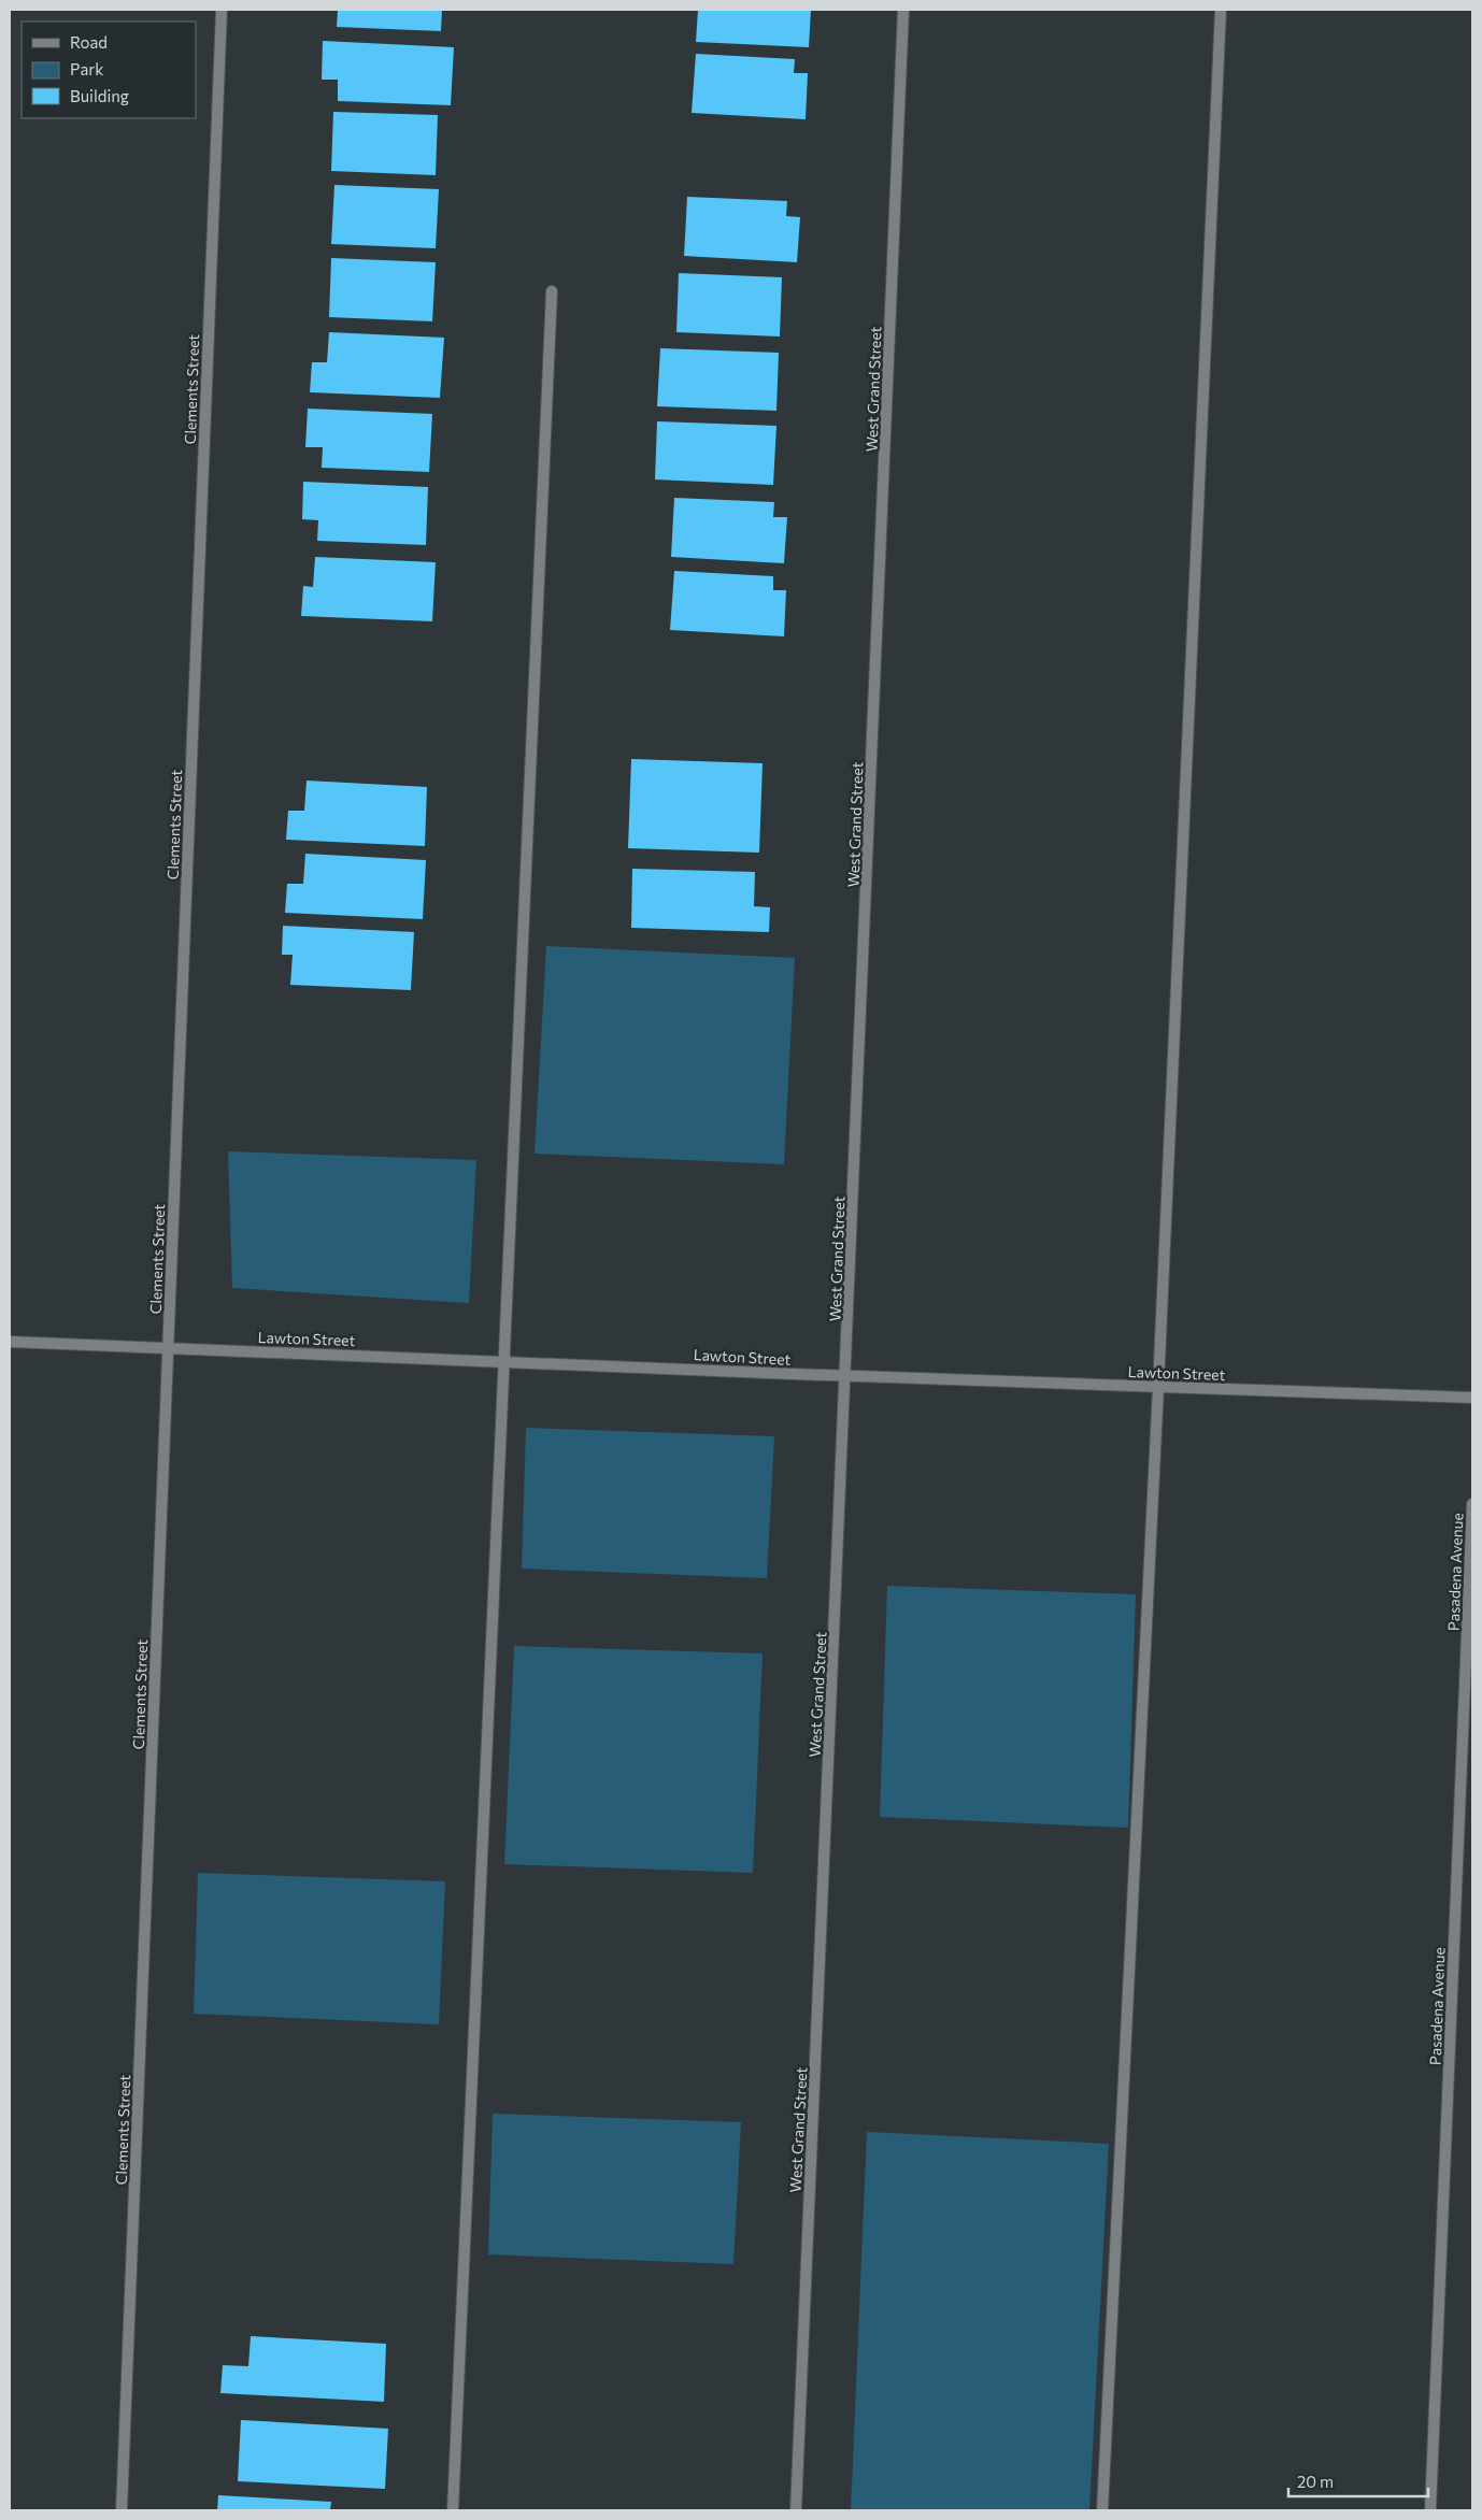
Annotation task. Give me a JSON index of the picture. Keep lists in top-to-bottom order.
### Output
{
  "streets": {
    "street": [
      "Clements Street",
      "West Grand Street",
      "Lawton Street",
      "Pasadena Avenue"
    ]
  },
  "crossings": [
    ["Clements Street", "Lawton Street"],
    ["West Grand Street", "Lawton Street"]
  ],
  "legend": ["Road", "Park", "Building"],
  "scale_bar": "20 m"
}
